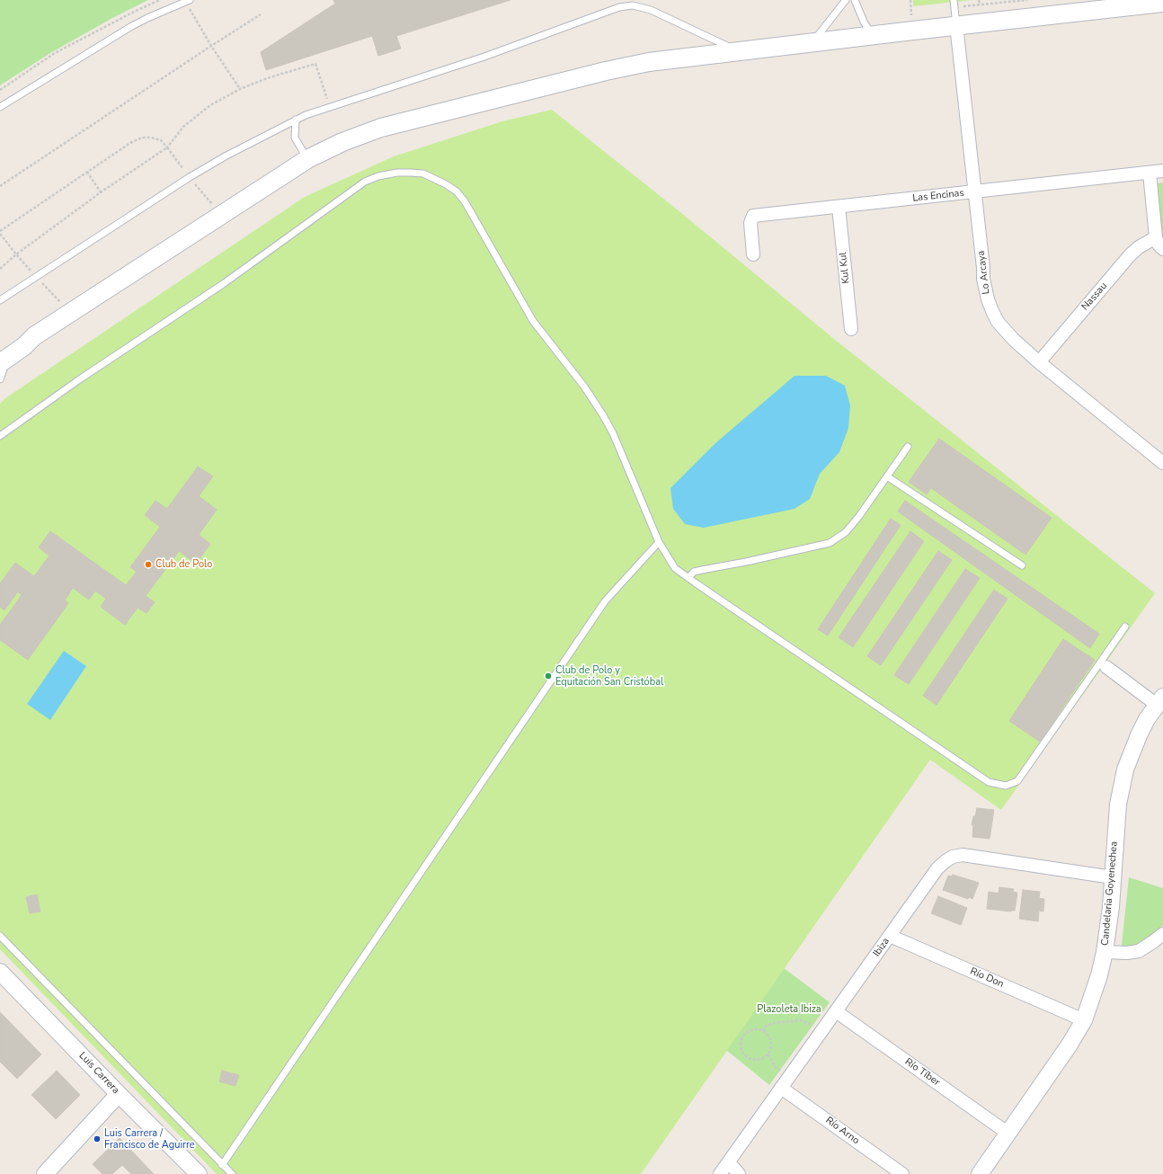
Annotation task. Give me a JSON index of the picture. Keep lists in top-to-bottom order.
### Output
{
  "streets": {
    "street": [
      "Las Encinas",
      "Kul Kul",
      "Lo Arcaya",
      "Nassau",
      "Candelaria Goyenechea",
      "Ibiza",
      "Río Don",
      "Río Tíber",
      "Luis Carrera",
      "Río Arno"
    ]
  },
  "crossings": [
    ["Las Encinas", "Kul Kul"],
    ["Las Encinas", "Lo Arcaya"],
    ["Lo Arcaya", "Nassau"],
    ["Candelaria Goyenechea", "Ibiza"],
    ["Candelaria Goyenechea", "Río Don"],
    ["Candelaria Goyenechea", "Río Tíber"],
    ["Ibiza", "Río Don"],
    ["Ibiza", "Río Tíber"],
    ["Ibiza", "Río Arno"]
  ],
  "parks": ["Plazoleta Ibiza"],
  "places": ["Club de Polo", "Club de Polo y Equitación San Cristóbal", "Luis Carrera / Francisco de Aguirre"]
}
